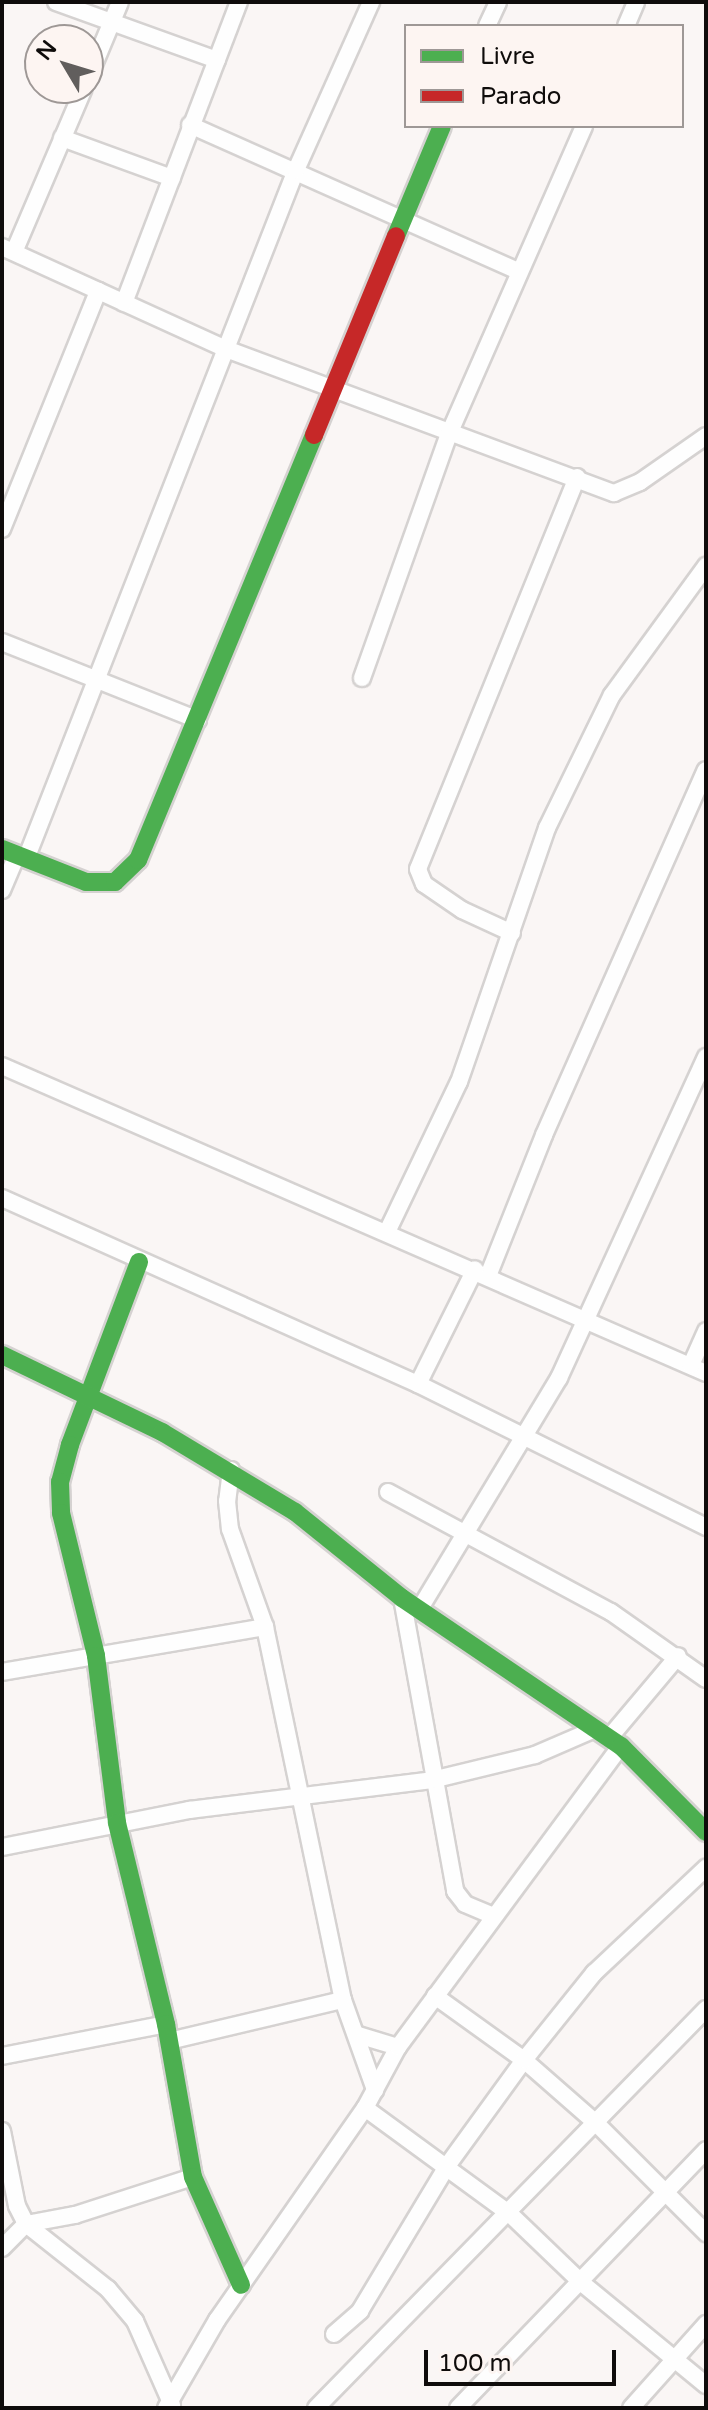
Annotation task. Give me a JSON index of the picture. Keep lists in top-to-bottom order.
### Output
{
  "legend": ["Livre", "Parado"],
  "scale_bar": "100 m",
  "north": "top left"
}
